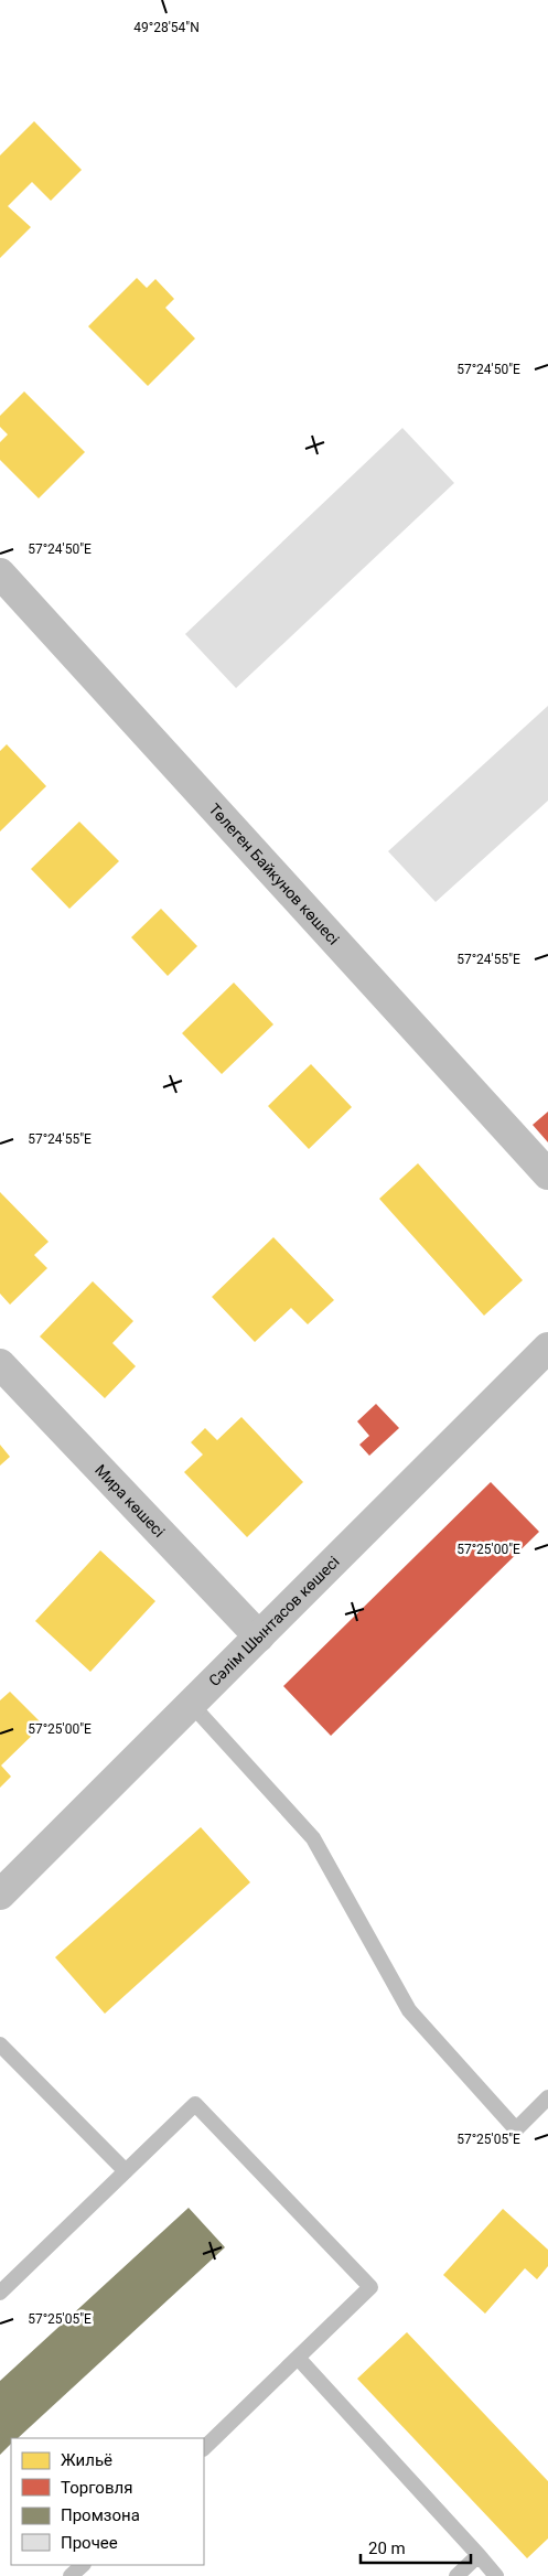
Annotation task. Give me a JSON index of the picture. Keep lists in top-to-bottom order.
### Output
{
  "streets": {
    "street": ["Төлеген Байкунов көшесі", "Мира көшесі", "Сәлім Шынтасов көшесі"]
  },
  "crossings": [
    ["Мира көшесі", "Сәлім Шынтасов көшесі"]
  ],
  "legend": [
    "Жильё",
    "Торговля",
    "Промзона",
    "Прочее"
  ],
  "scale_bar": "20 m",
  "coordinates": [
    "49°28'54\"N",
    "57°24'50\"E",
    "57°24'55\"E",
    "57°25'00\"E",
    "57°25'05\"E"
  ]
}
